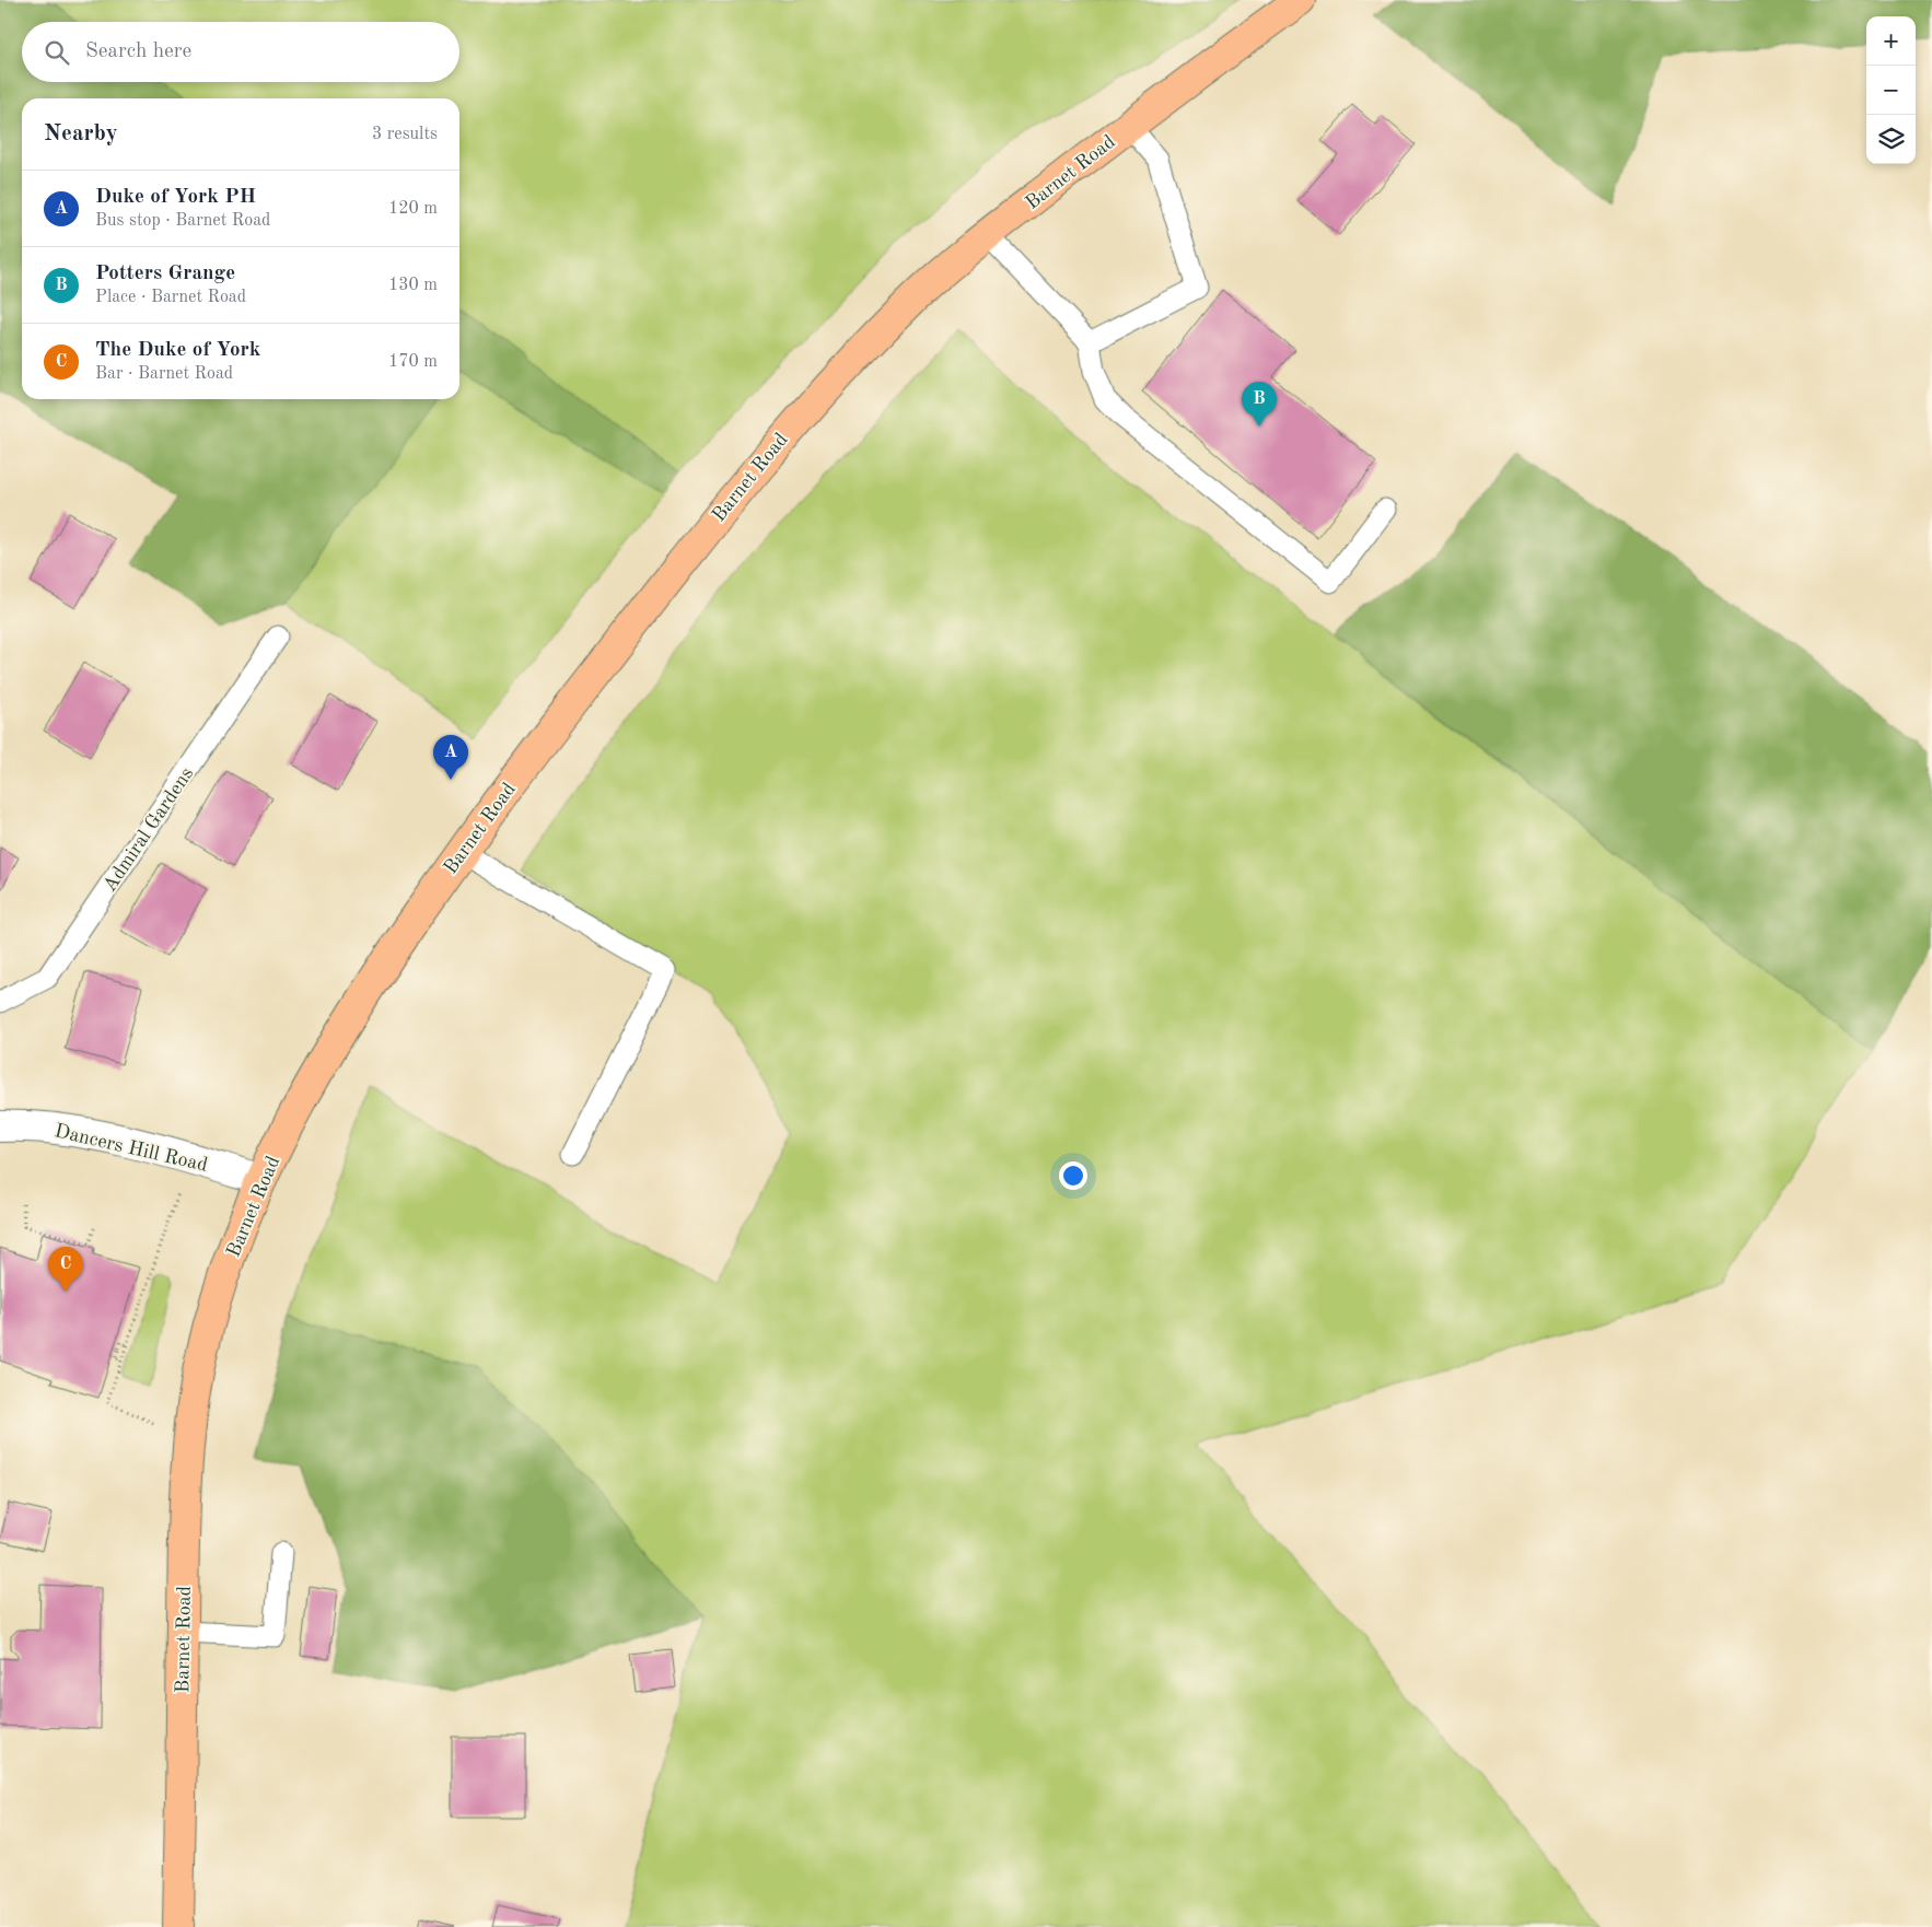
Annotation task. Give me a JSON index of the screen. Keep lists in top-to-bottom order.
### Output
{
  "streets": {
    "main road": ["Barnet Road"],
    "street": ["Dancers Hill Road"],
    "lane": ["Admiral Gardens"]
  },
  "crossings": [
    ["Barnet Road", "Dancers Hill Road"]
  ],
  "page": {
    "map_buttons": ["+", "−"],
    "search": "Search here",
    "heading": ["Nearby", "3 results"],
    "list": [
      {
        "mark": "A",
        "name": "Duke of York PH",
        "note": "Bus stop · Barnet Road",
        "value": "120 m"
      },
      {
        "mark": "B",
        "name": "Potters Grange",
        "note": "Place · Barnet Road",
        "value": "130 m"
      },
      {
        "mark": "C",
        "name": "The Duke of York",
        "note": "Bar · Barnet Road",
        "value": "170 m"
      }
    ],
    "pins": ["B", "A", "C"]
  }
}
